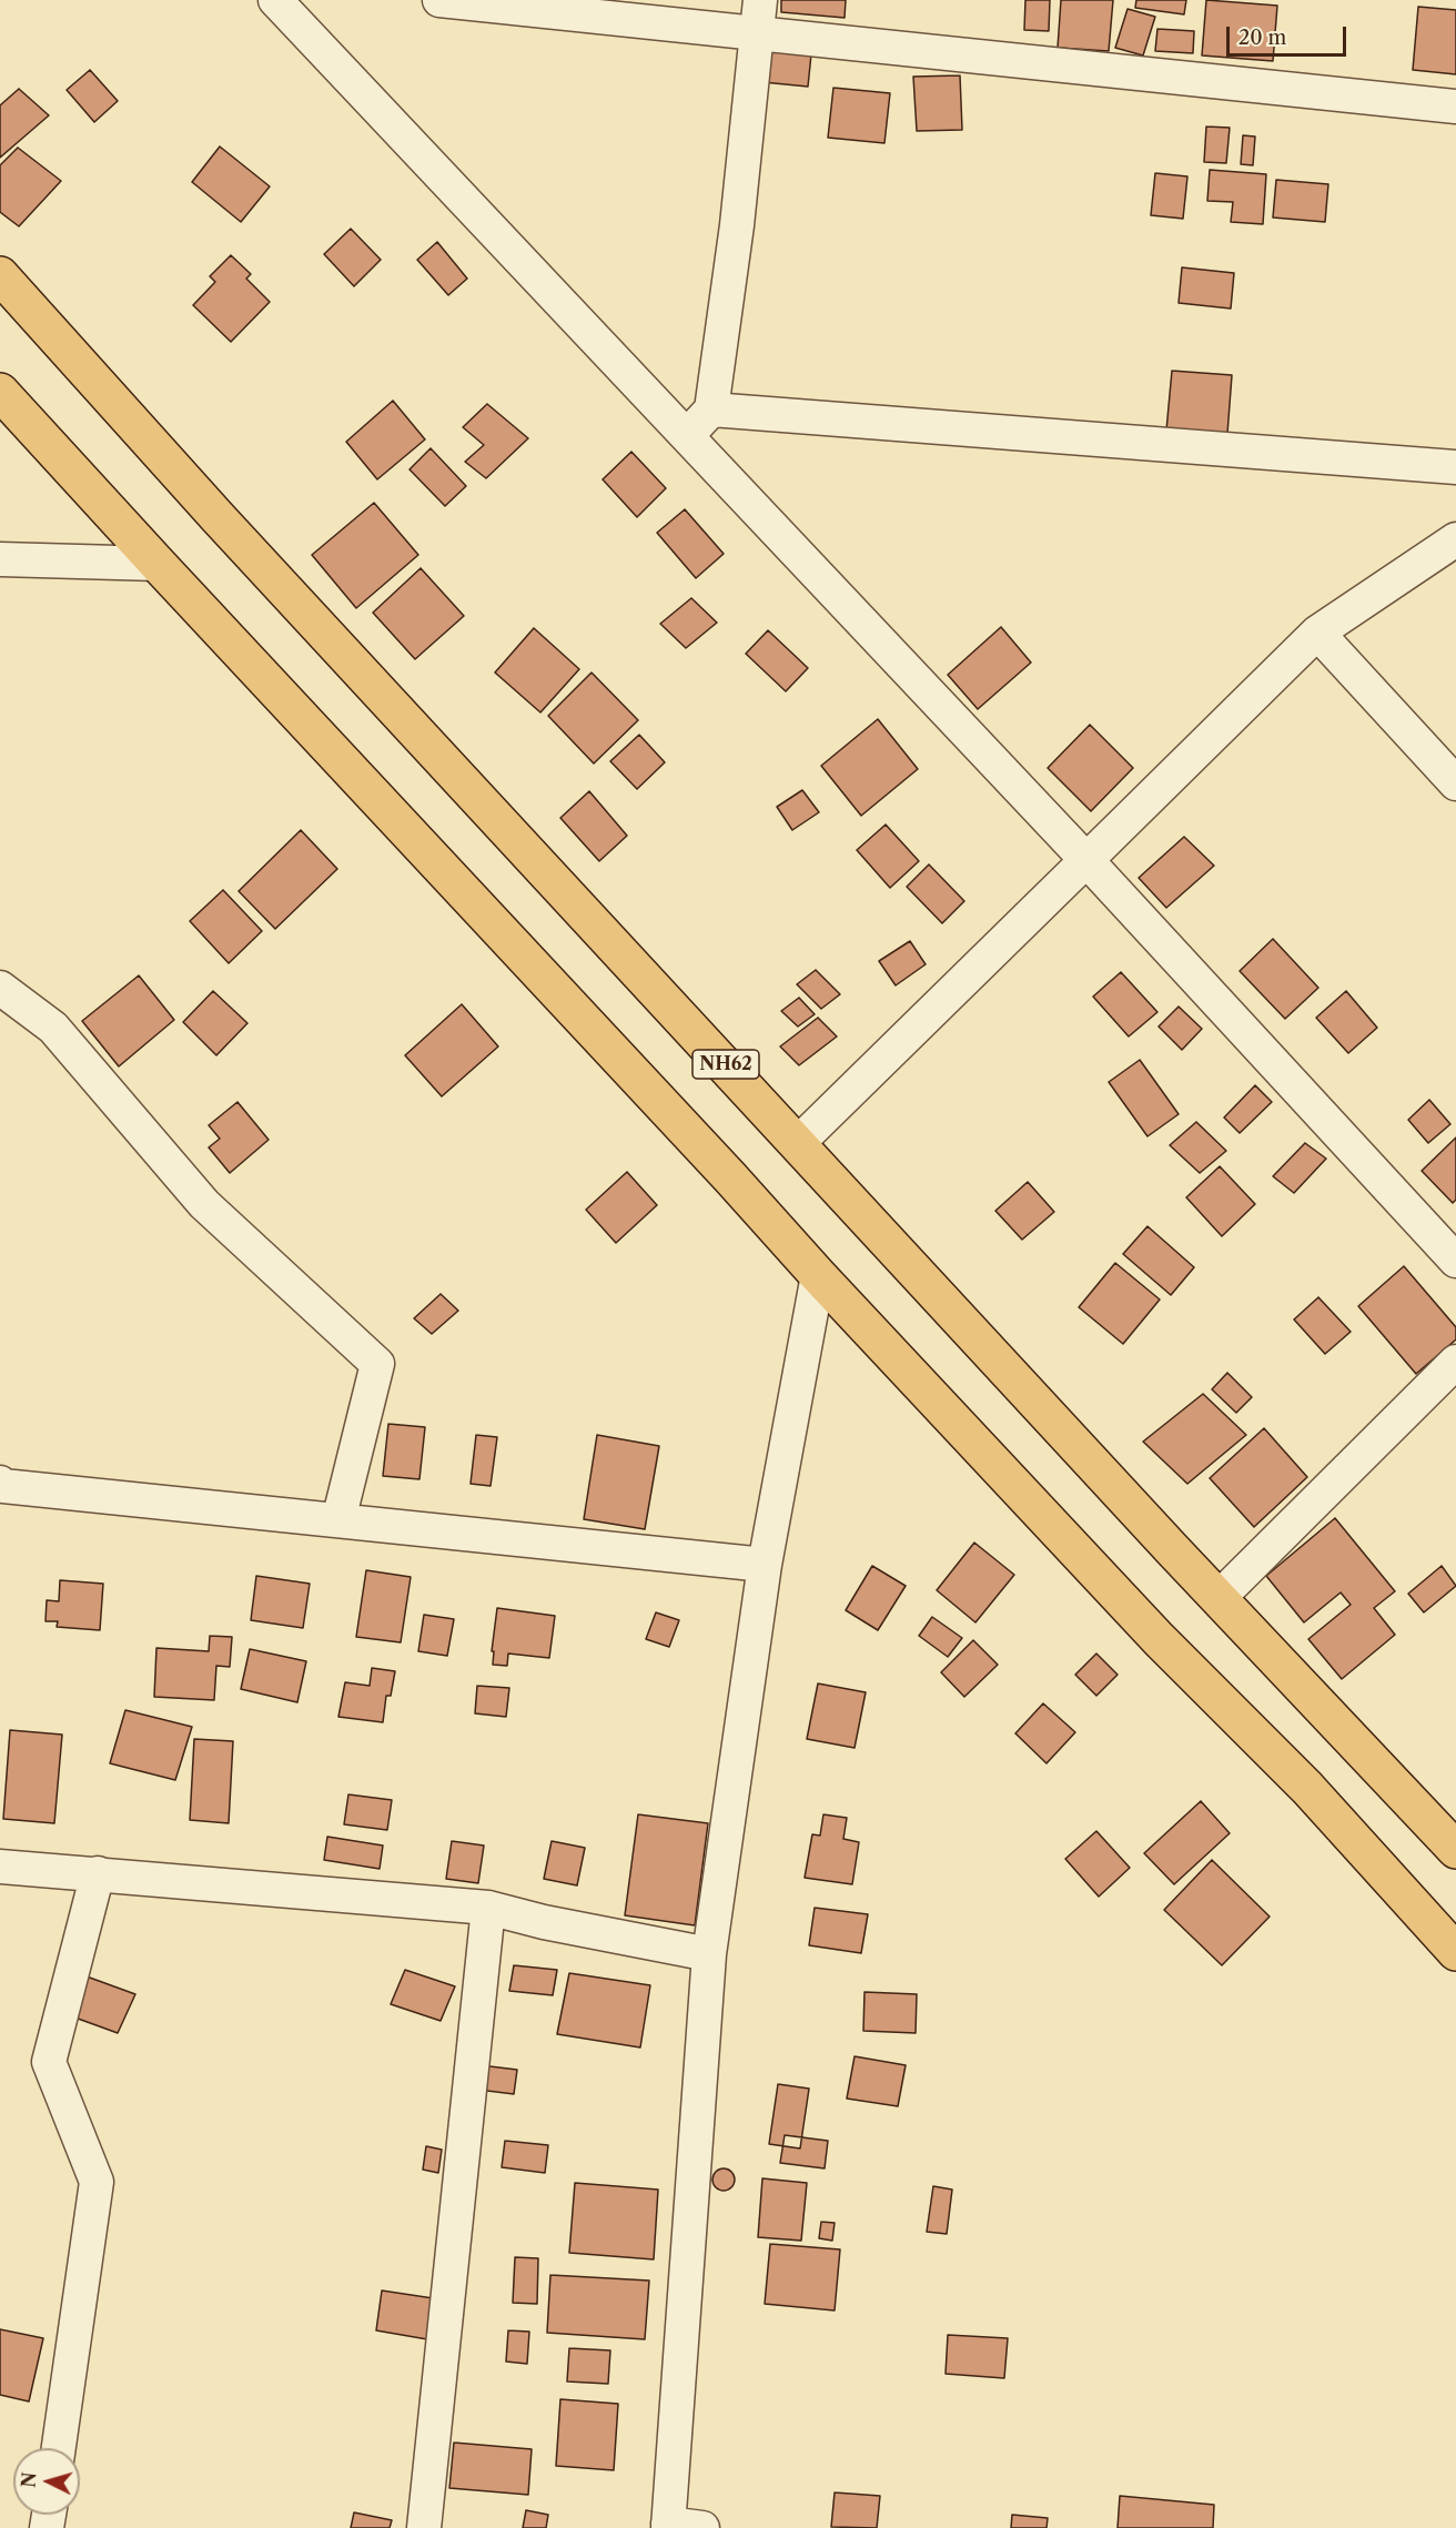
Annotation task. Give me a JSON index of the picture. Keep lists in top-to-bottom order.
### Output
{
  "streets": {
    "main road": ["NH62"]
  },
  "scale_bar": "20 m",
  "north": "left"
}
